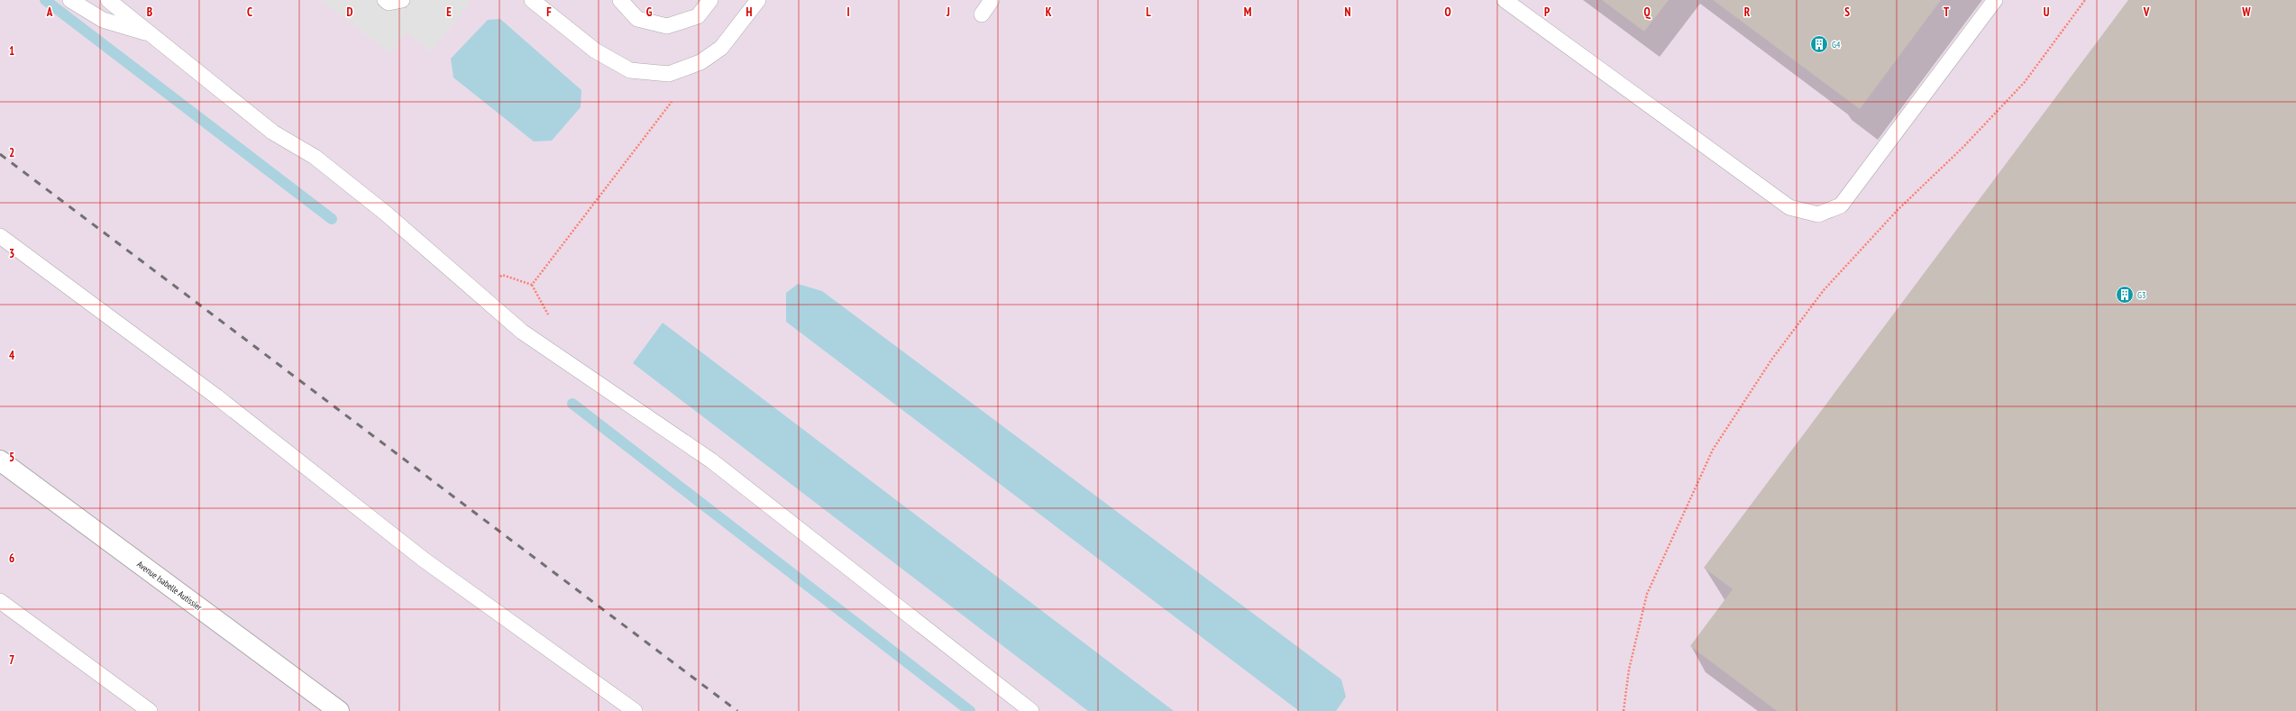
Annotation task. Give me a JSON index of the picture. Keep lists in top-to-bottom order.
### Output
{
  "streets": {
    "street": ["Avenue Isabelle Autissier"]
  },
  "places": {
    "building": ["G4", "G3"]
  },
  "grid": {
    "columns": [
      "A",
      "B",
      "C",
      "D",
      "E",
      "F",
      "G",
      "H",
      "I",
      "J",
      "K",
      "L",
      "M",
      "N",
      "O",
      "P",
      "Q",
      "R",
      "S",
      "T",
      "U",
      "V",
      "W"
    ],
    "rows": [
      "1",
      "2",
      "3",
      "4",
      "5",
      "6",
      "7"
    ]
  }
}
